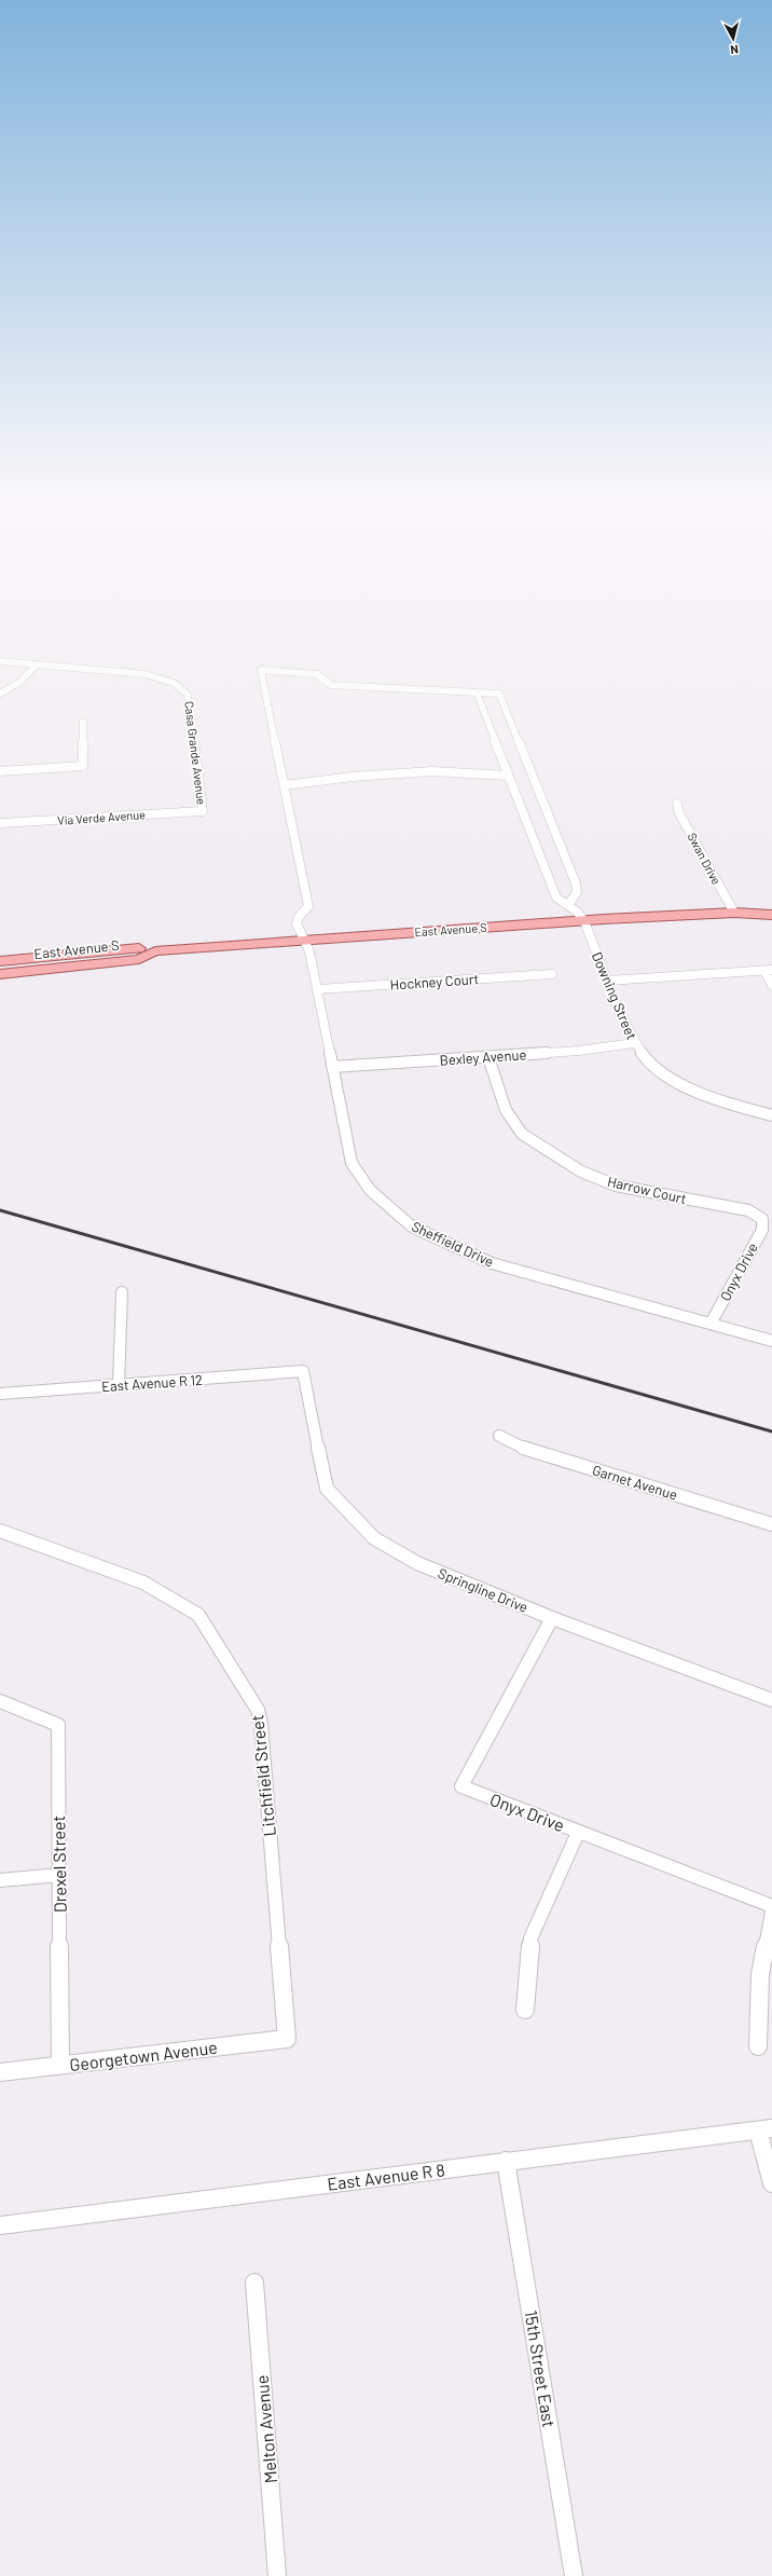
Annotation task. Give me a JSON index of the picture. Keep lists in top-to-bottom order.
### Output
{
  "streets": {
    "main road": ["East Avenue S"],
    "street": [
      "Casa Grande Avenue",
      "Via Verde Avenue",
      "Swan Drive",
      "Hockney Court",
      "Downing Street",
      "Bexley Avenue",
      "Harrow Court",
      "Sheffield Drive",
      "Onyx Drive",
      "East Avenue R 12",
      "Garnet Avenue",
      "Springline Drive",
      "Litchfield Street",
      "Drexel Street",
      "Georgetown Avenue",
      "East Avenue R 8",
      "15th Street East",
      "Melton Avenue"
    ]
  },
  "crossings": [
    ["Casa Grande Avenue", "Via Verde Avenue"],
    ["Swan Drive", "East Avenue S"],
    ["East Avenue S", "Downing Street"],
    ["East Avenue S", "Sheffield Drive"],
    ["Hockney Court", "Sheffield Drive"],
    ["Downing Street", "Bexley Avenue"],
    ["Bexley Avenue", "Harrow Court"],
    ["Bexley Avenue", "Sheffield Drive"],
    ["Harrow Court", "Onyx Drive"],
    ["Sheffield Drive", "Onyx Drive"],
    ["Onyx Drive", "Springline Drive"],
    ["East Avenue R 12", "Springline Drive"],
    ["Litchfield Street", "Georgetown Avenue"],
    ["Drexel Street", "Georgetown Avenue"],
    ["East Avenue R 8", "15th Street East"]
  ],
  "north": "bottom"
}
